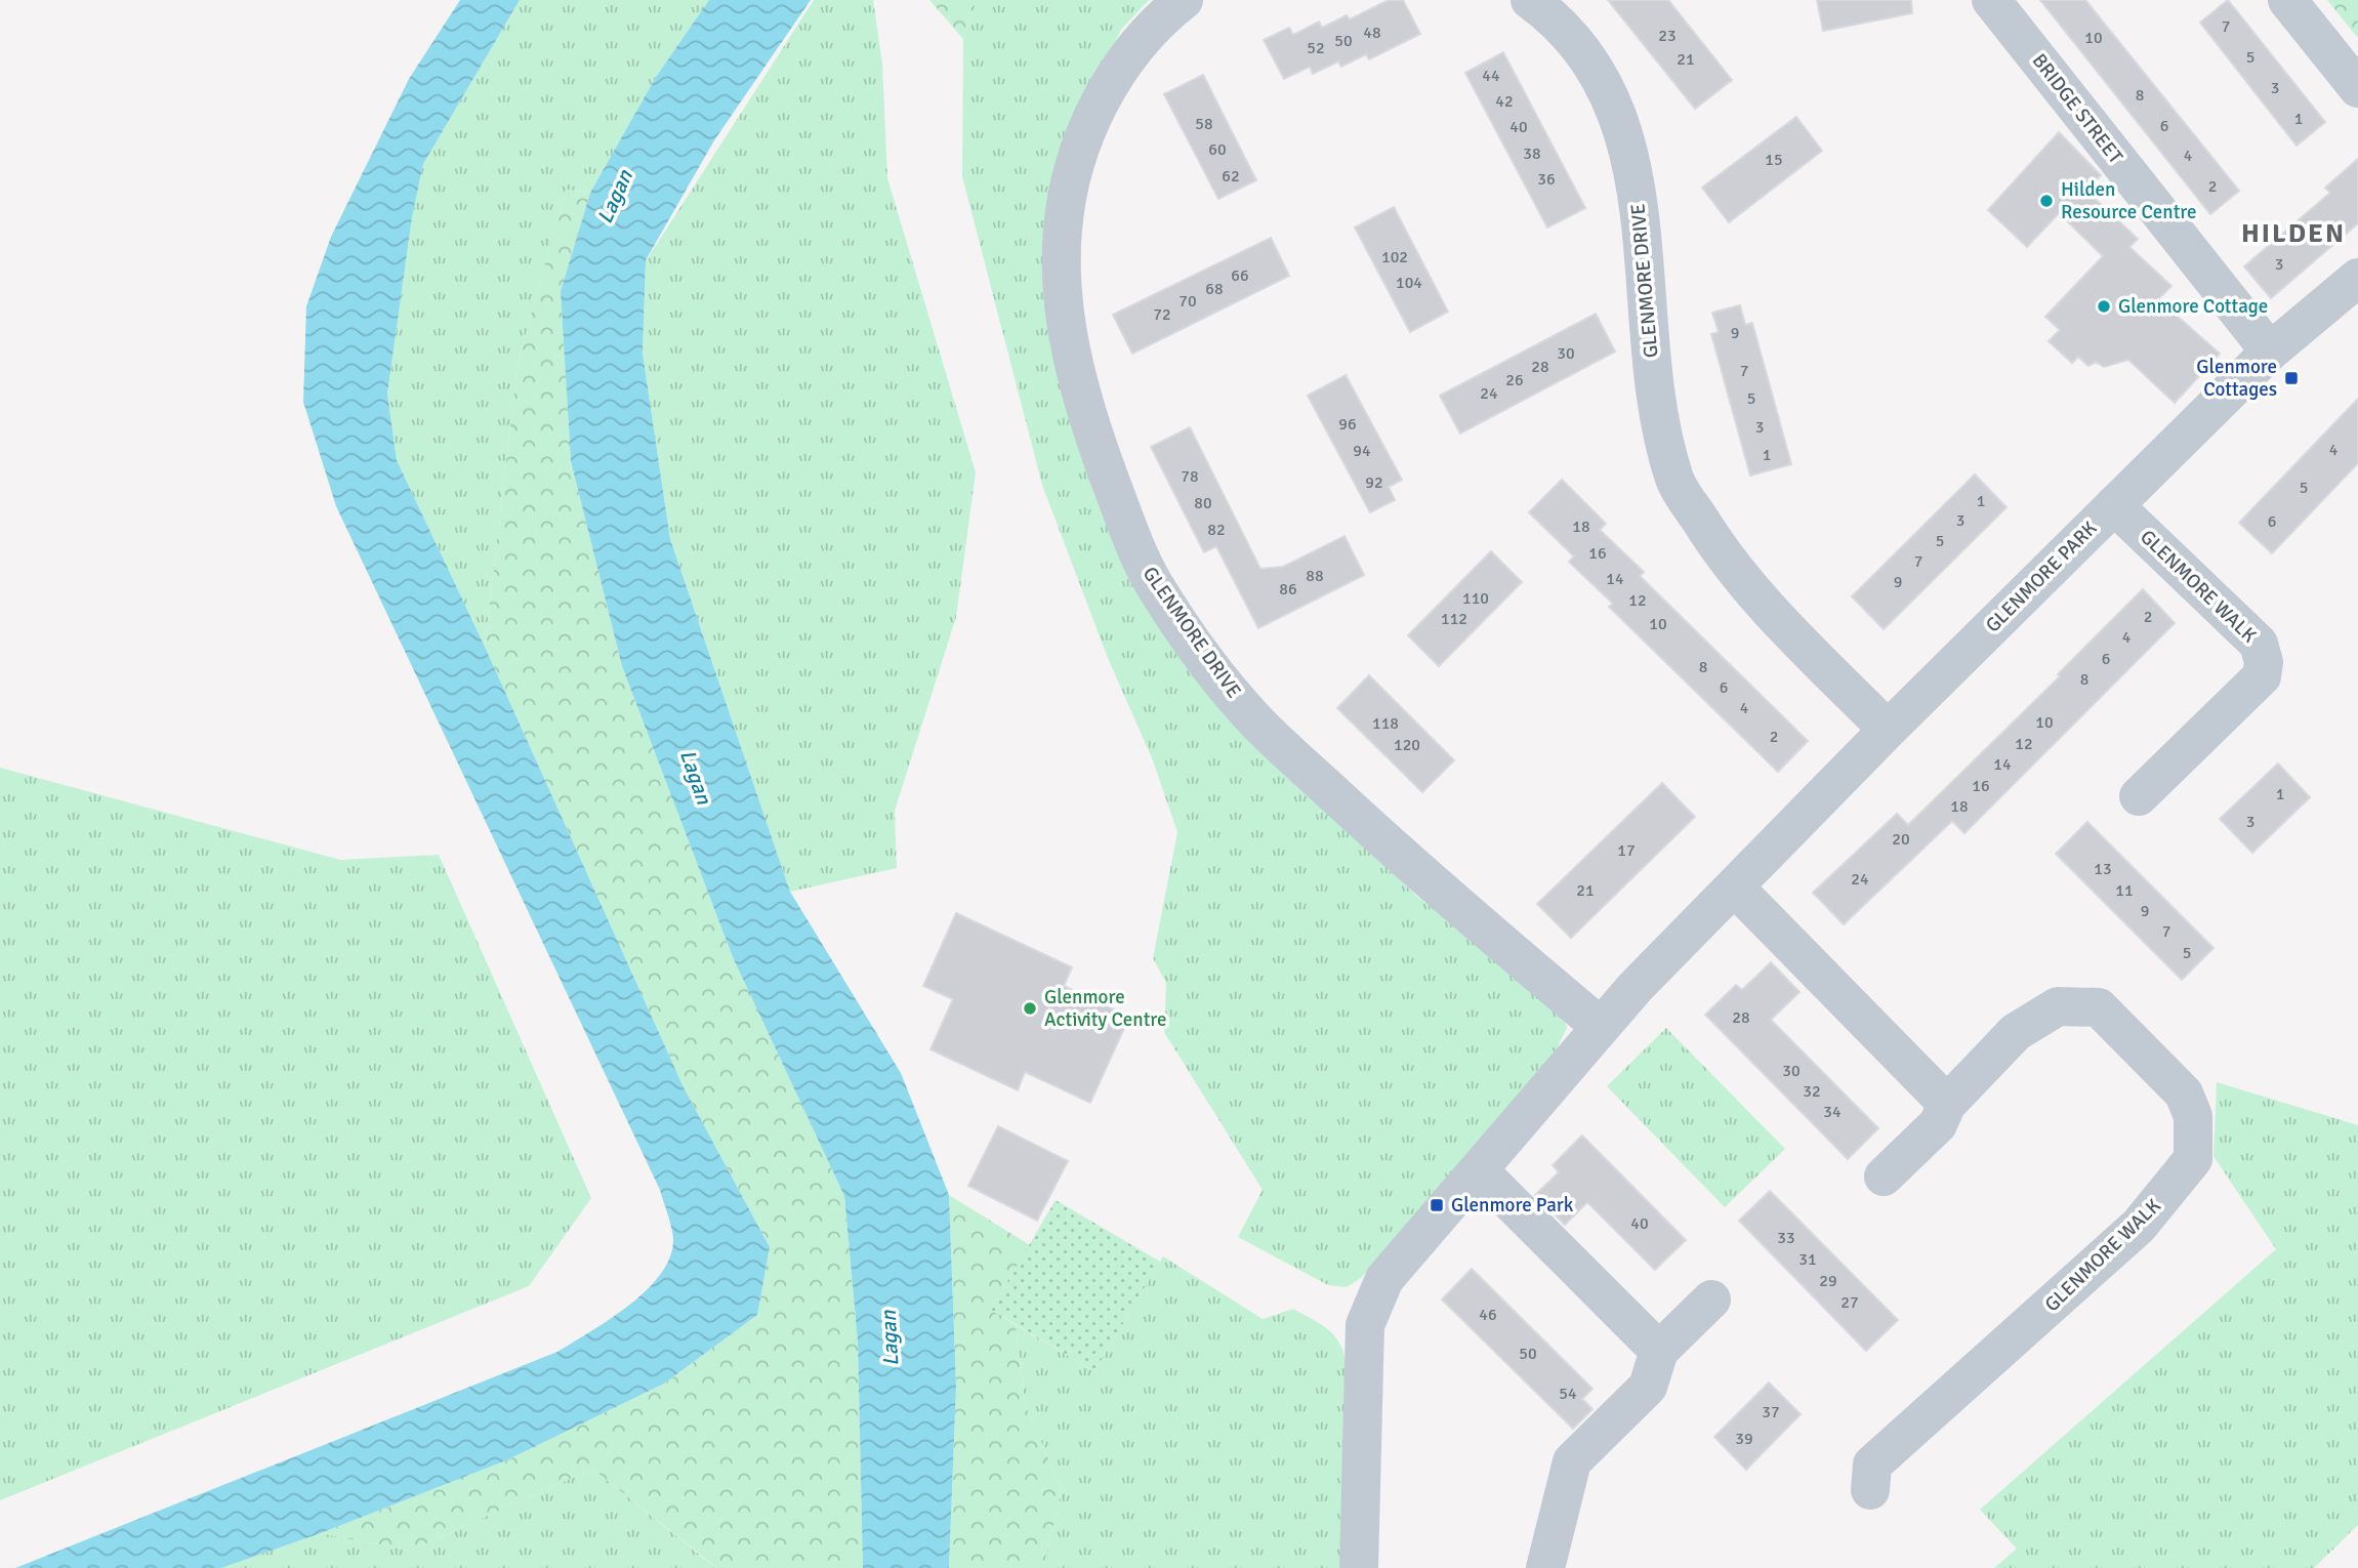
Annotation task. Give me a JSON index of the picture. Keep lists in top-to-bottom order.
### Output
{
  "streets": {
    "street": [
      "BRIDGE STREET",
      "GLENMORE DRIVE",
      "GLENMORE PARK",
      "GLENMORE WALK"
    ]
  },
  "crossings": [
    ["BRIDGE STREET", "GLENMORE PARK"],
    ["GLENMORE DRIVE", "GLENMORE PARK"],
    ["GLENMORE PARK", "GLENMORE WALK"]
  ],
  "districts": ["HILDEN"],
  "water": ["Lagan"],
  "places": {
    "other": ["Hilden Resource Centre", "Glenmore Cottage", "Glenmore Activity Centre"],
    "transit": ["Glenmore Cottages", "Glenmore Park"]
  },
  "house_numbers": [
    "7",
    "48",
    "23",
    "10",
    "50",
    "52",
    "5",
    "21",
    "44",
    "3",
    "8",
    "42",
    "1",
    "58",
    "6",
    "40",
    "60",
    "38",
    "4",
    "15",
    "62",
    "36",
    "2",
    "102",
    "3",
    "66",
    "104",
    "68",
    "70",
    "72",
    "9",
    "30",
    "28",
    "7",
    "26",
    "24",
    "5",
    "96",
    "3",
    "4",
    "94",
    "1",
    "78",
    "92",
    "5",
    "1",
    "80",
    "3",
    "6",
    "18",
    "82",
    "5",
    "16",
    "7",
    "88",
    "14",
    "9",
    "86",
    "110",
    "12",
    "2",
    "112",
    "10",
    "4",
    "6",
    "8",
    "8",
    "6",
    "4",
    "10",
    "118",
    "2",
    "12",
    "120",
    "14",
    "16",
    "1",
    "18",
    "3",
    "20",
    "17",
    "13",
    "24",
    "21",
    "11",
    "9",
    "7",
    "5",
    "28",
    "30",
    "32",
    "34",
    "40",
    "33",
    "31",
    "29",
    "27",
    "46",
    "50",
    "54",
    "37",
    "39"
  ]
}
